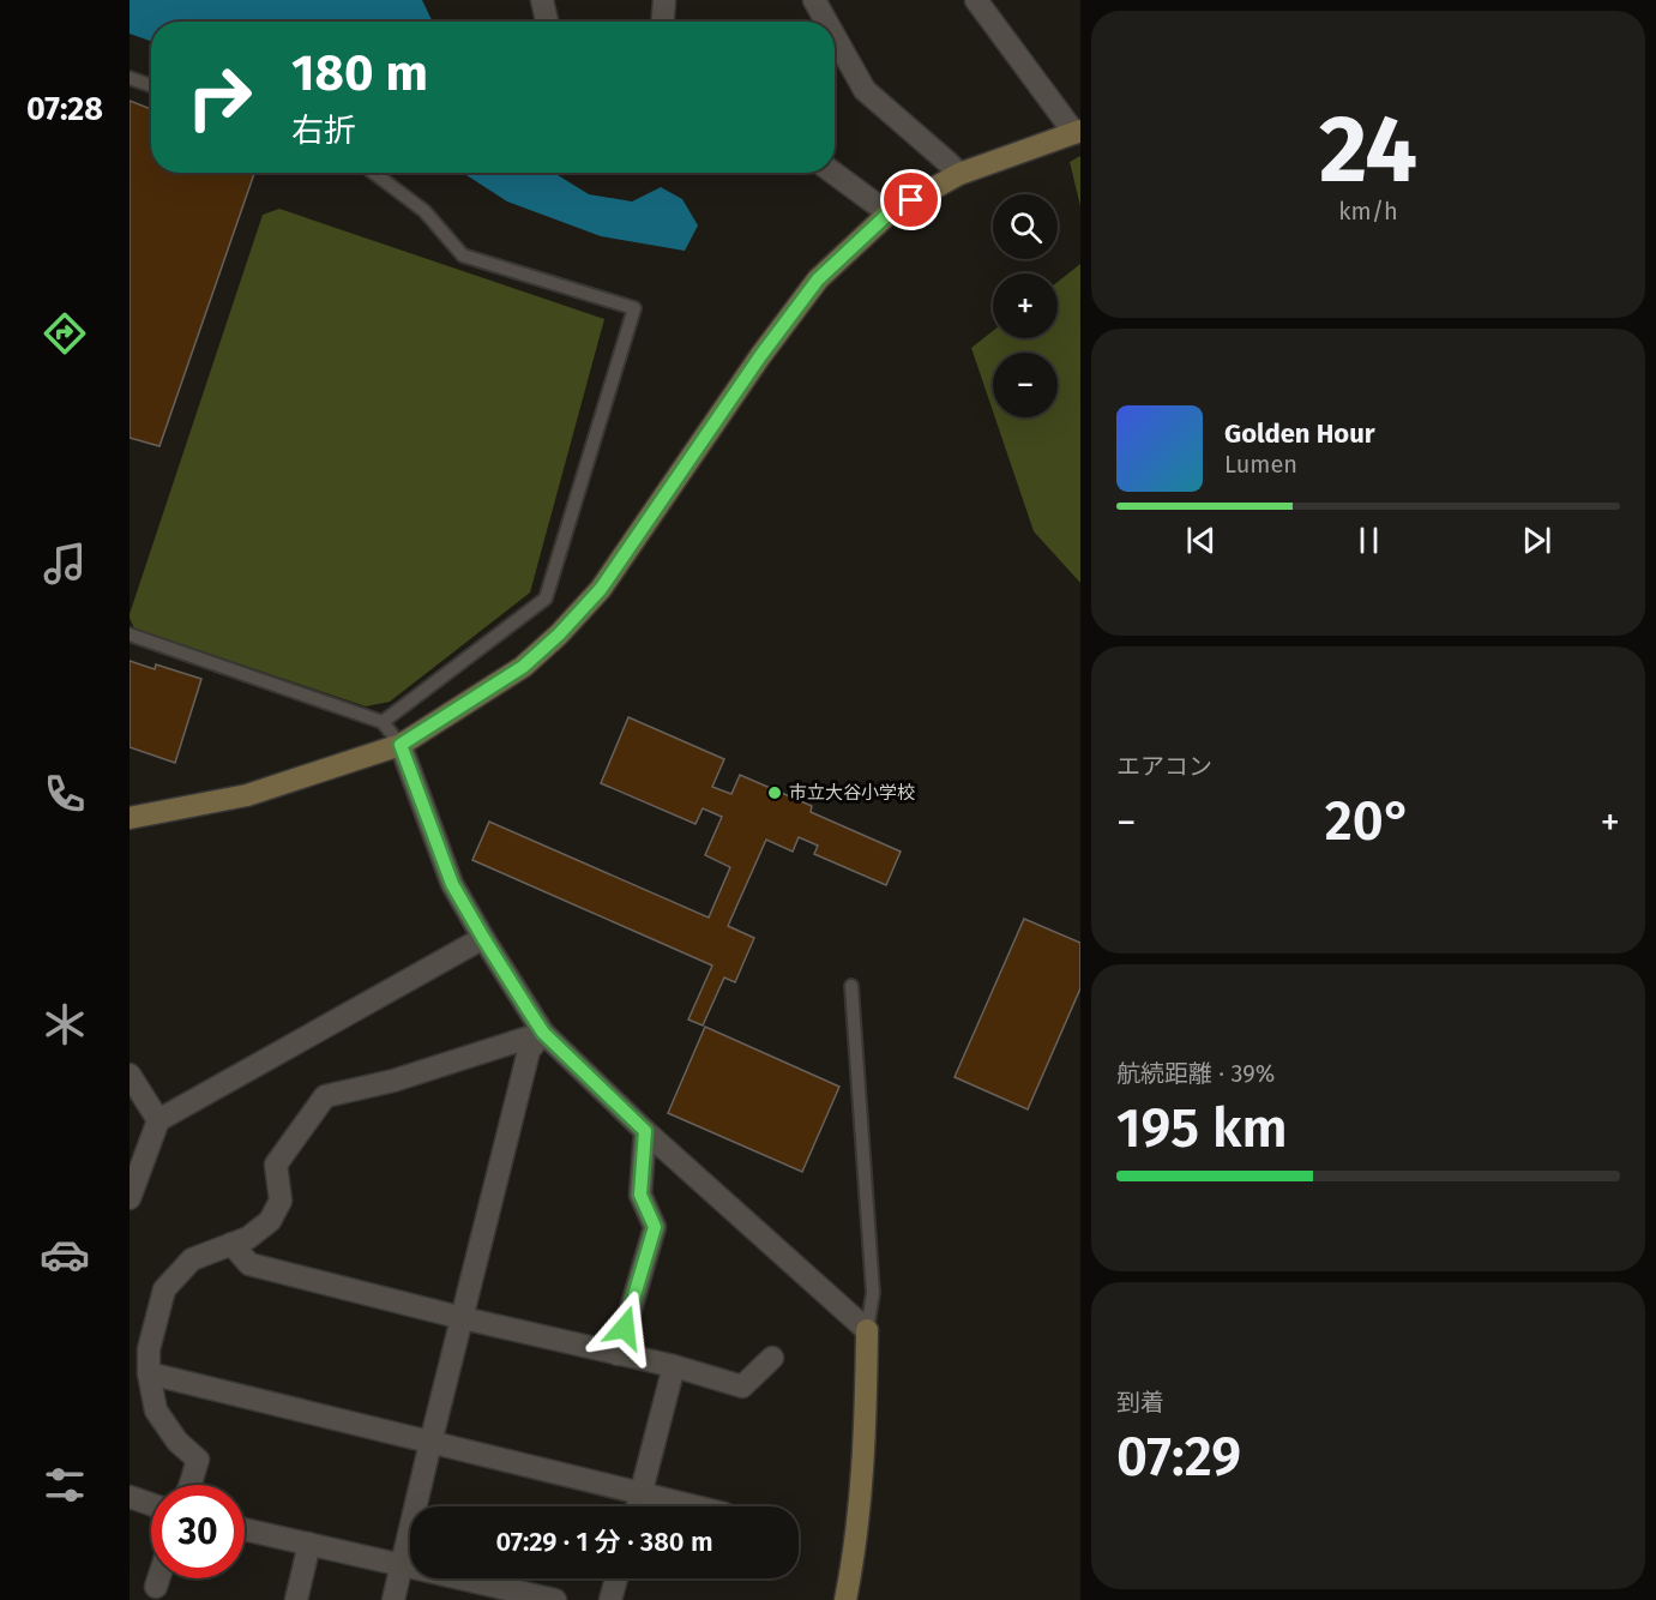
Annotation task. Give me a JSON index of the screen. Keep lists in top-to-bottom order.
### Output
{
  "places": ["市立大谷小学校"],
  "page": {
    "tabs": "07:28",
    "tile": [
      ["24", "km/h"],
      "エアコン",
      ["航続距離 · 39%", "195 km"],
      ["到着", "07:29"]
    ],
    "turn": ["180 m", "右折"],
    "map_buttons": ["+", "−"],
    "song": ["Golden Hour", "Lumen"],
    "heat": ["−", "20°", "+"],
    "limit": "30",
    "trip": "07:29 · 1 分 · 380 m"
  }
}
